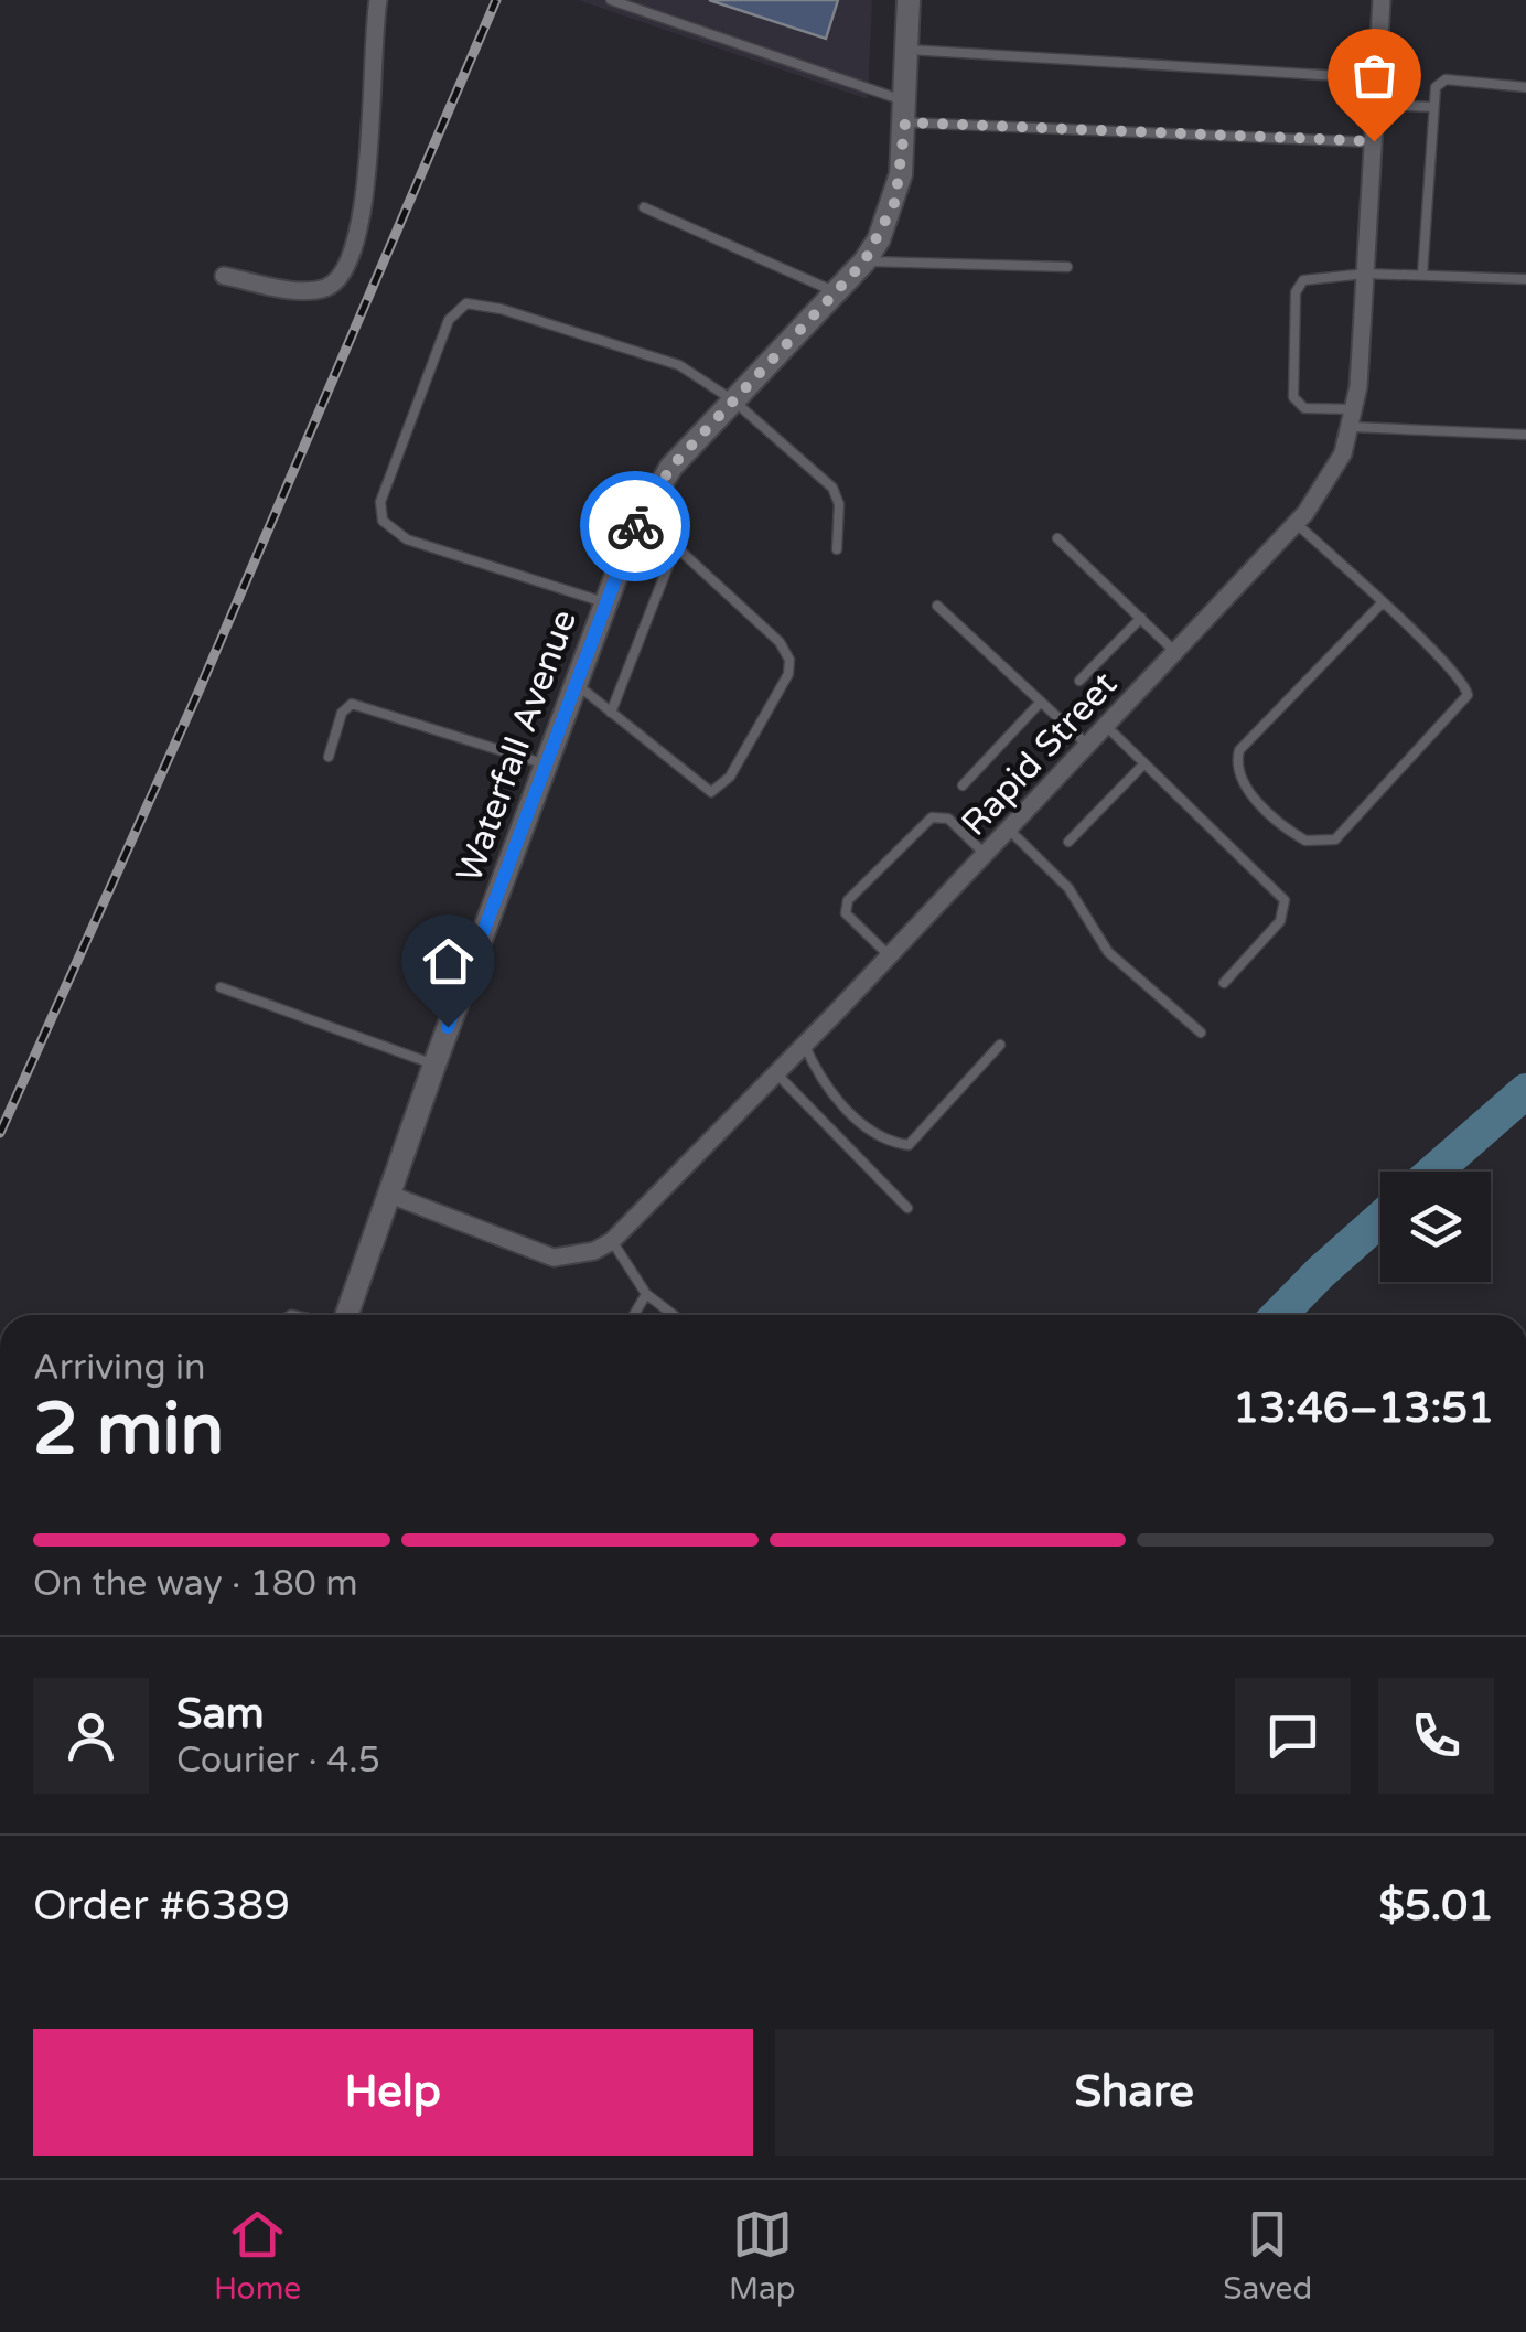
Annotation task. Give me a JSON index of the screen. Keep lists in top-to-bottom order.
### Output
{
  "streets": {
    "street": ["Waterfall Avenue", "Rapid Street"]
  },
  "crossings": [
    ["Waterfall Avenue", "Rapid Street"]
  ],
  "page": {
    "heading": ["2 min", "Arriving in", "13:46–13:51"],
    "panel": [
      "Sam",
      "Courier · 4.5",
      "Order #6389",
      "$5.01"
    ],
    "bar": "On the way · 180 m",
    "buttons": ["Help", "Share"],
    "tabs": ["Home", "Map", "Saved"]
  }
}
